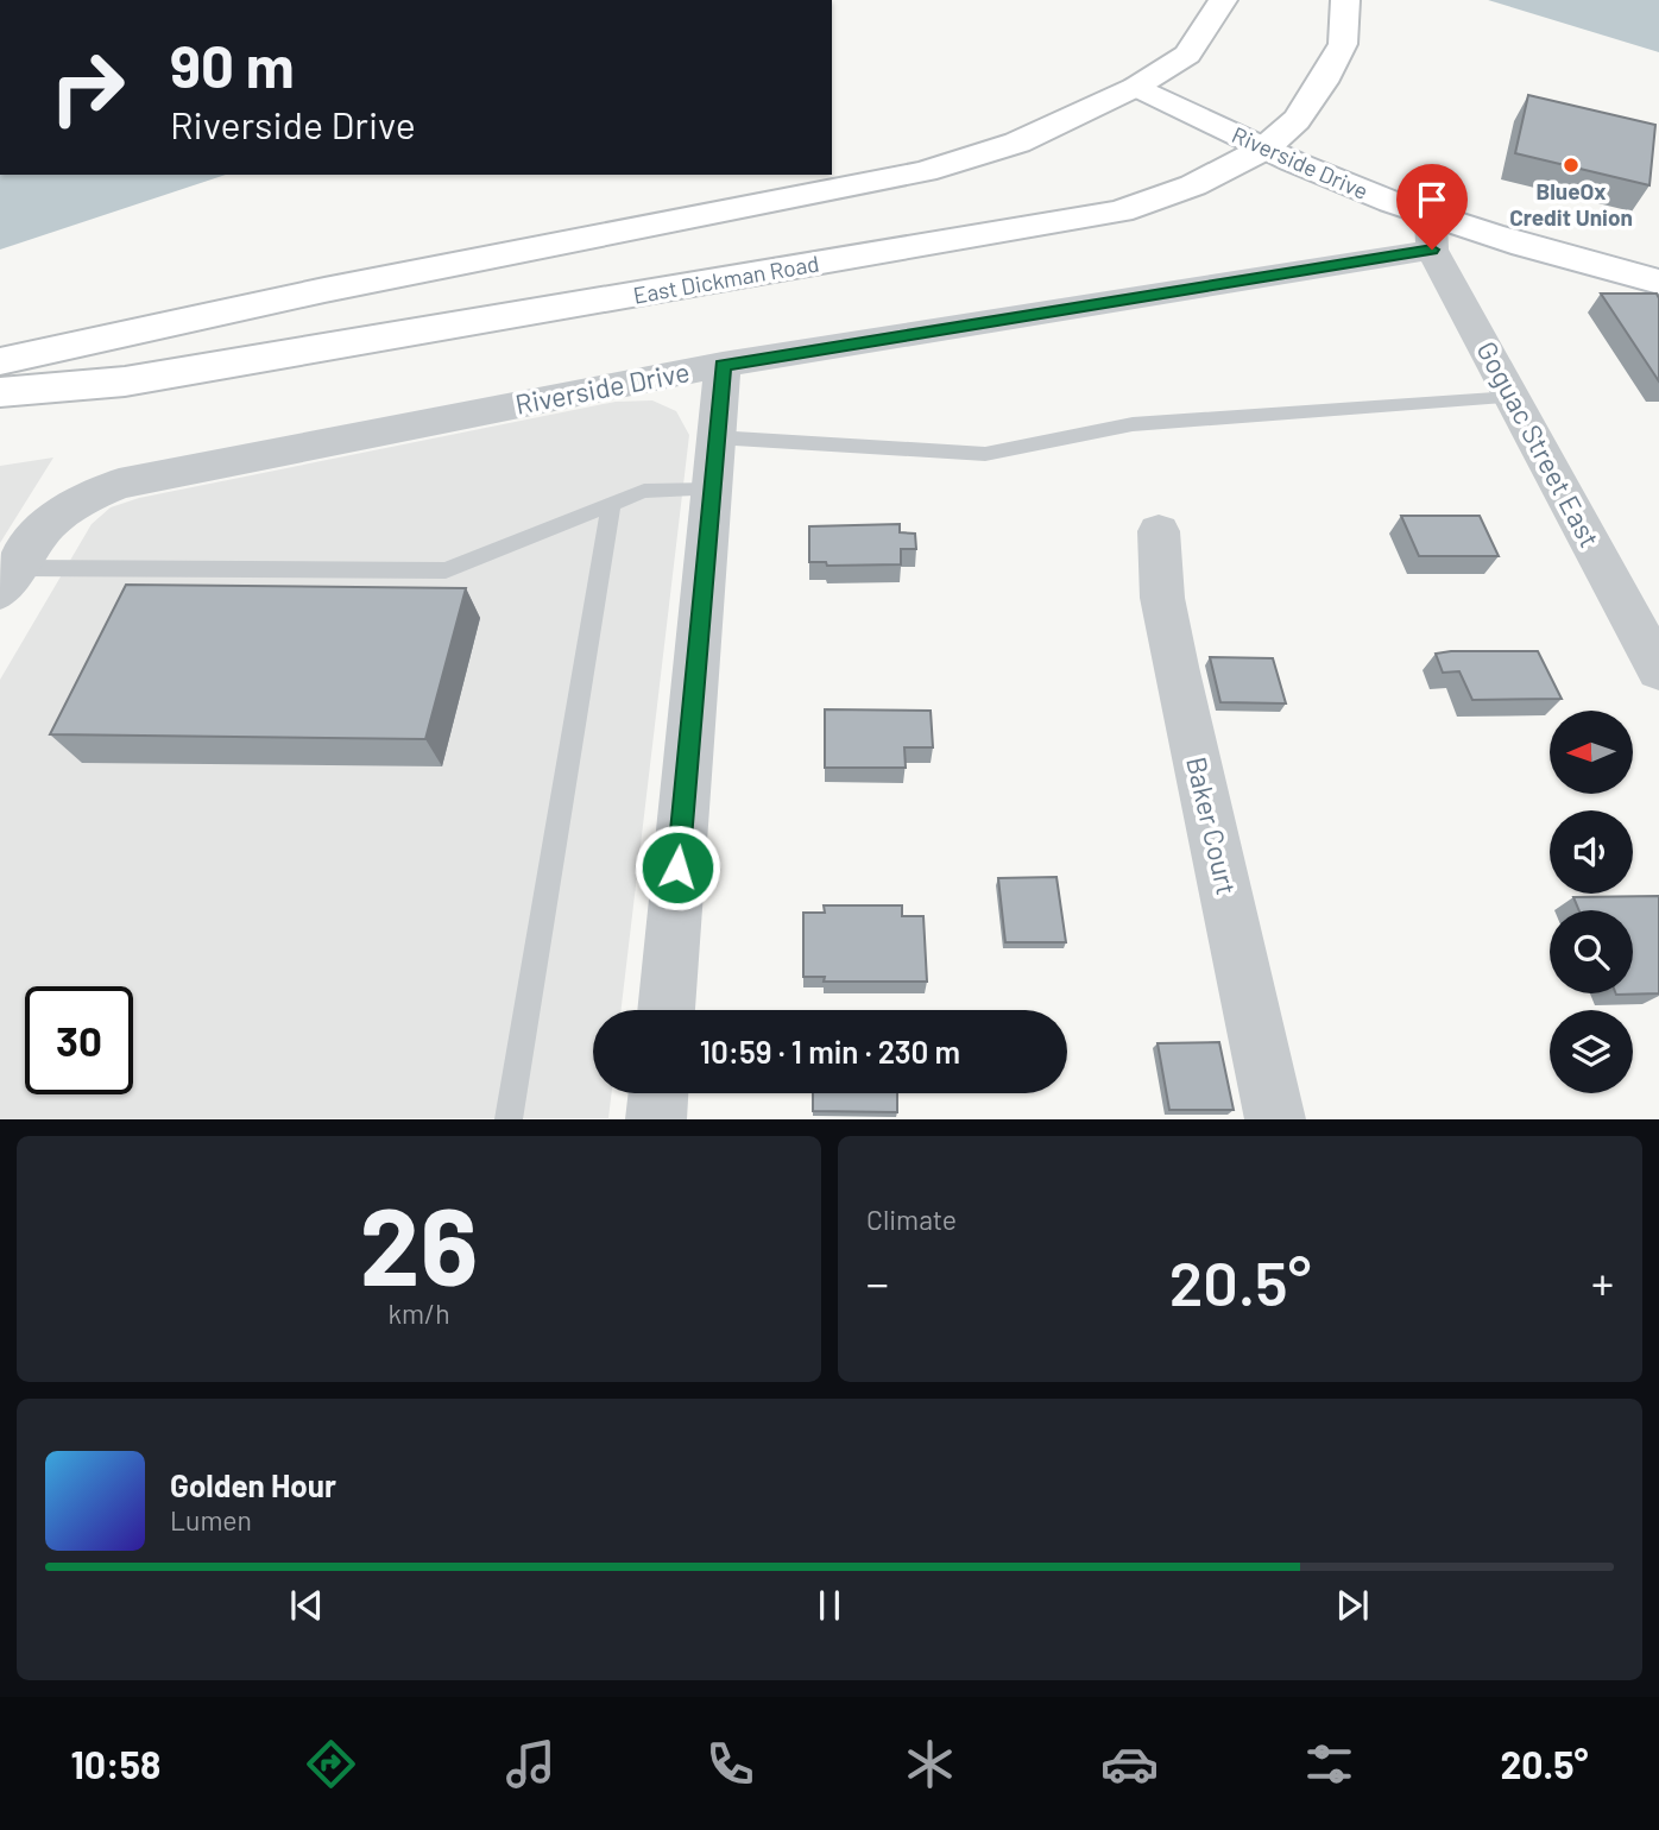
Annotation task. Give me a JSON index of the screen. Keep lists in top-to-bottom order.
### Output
{
  "streets": {
    "main road": ["Riverside Drive", "East Dickman Road"],
    "street": ["Goguac Street East", "Baker Court"]
  },
  "crossings": [
    ["Riverside Drive", "East Dickman Road"],
    ["Riverside Drive", "Goguac Street East"]
  ],
  "places": ["BlueOx Credit Union"],
  "north": "left",
  "page": {
    "turn": ["90 m", "Riverside Drive"],
    "limit": "30",
    "trip": "10:59 · 1 min · 230 m",
    "tile": [
      ["26", "km/h"],
      "Climate"
    ],
    "heat": ["−", "20.5°", "+"],
    "song": ["Golden Hour", "Lumen"],
    "tabs": ["10:58", "20.5°"]
  }
}
